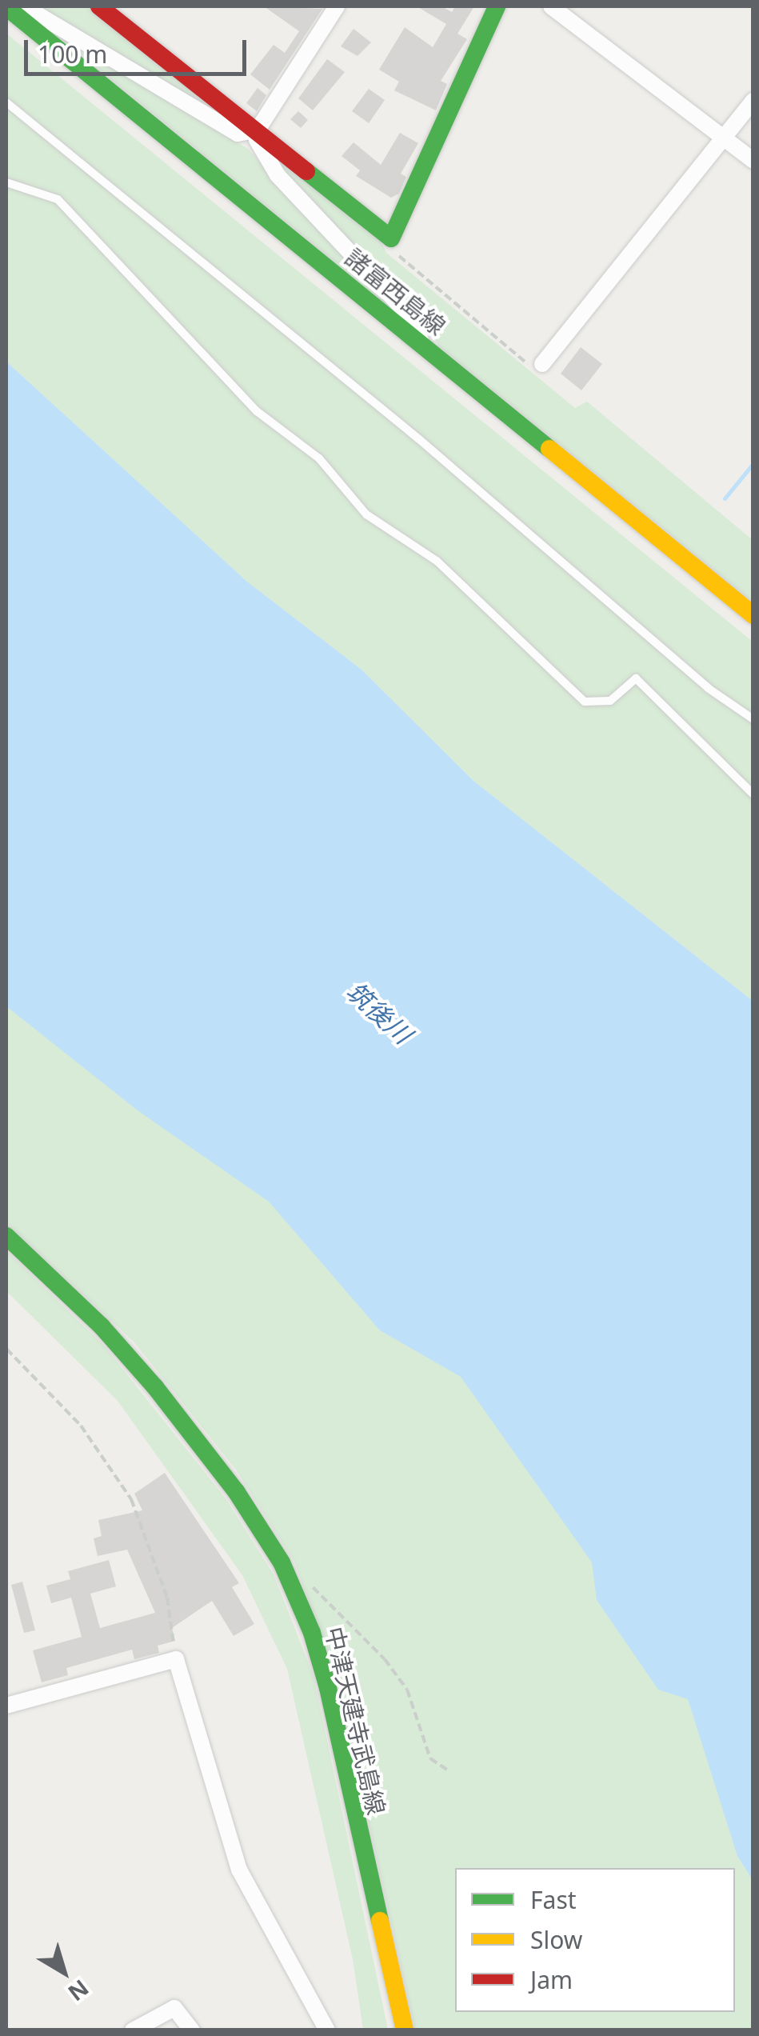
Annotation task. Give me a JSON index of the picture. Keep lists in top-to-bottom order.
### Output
{
  "streets": {
    "main road": ["諸富西島線", "中津天建寺武島線"]
  },
  "water": ["筑後川"],
  "legend": ["Fast", "Slow", "Jam"],
  "scale_bar": "100 m",
  "north": "bottom right"
}
